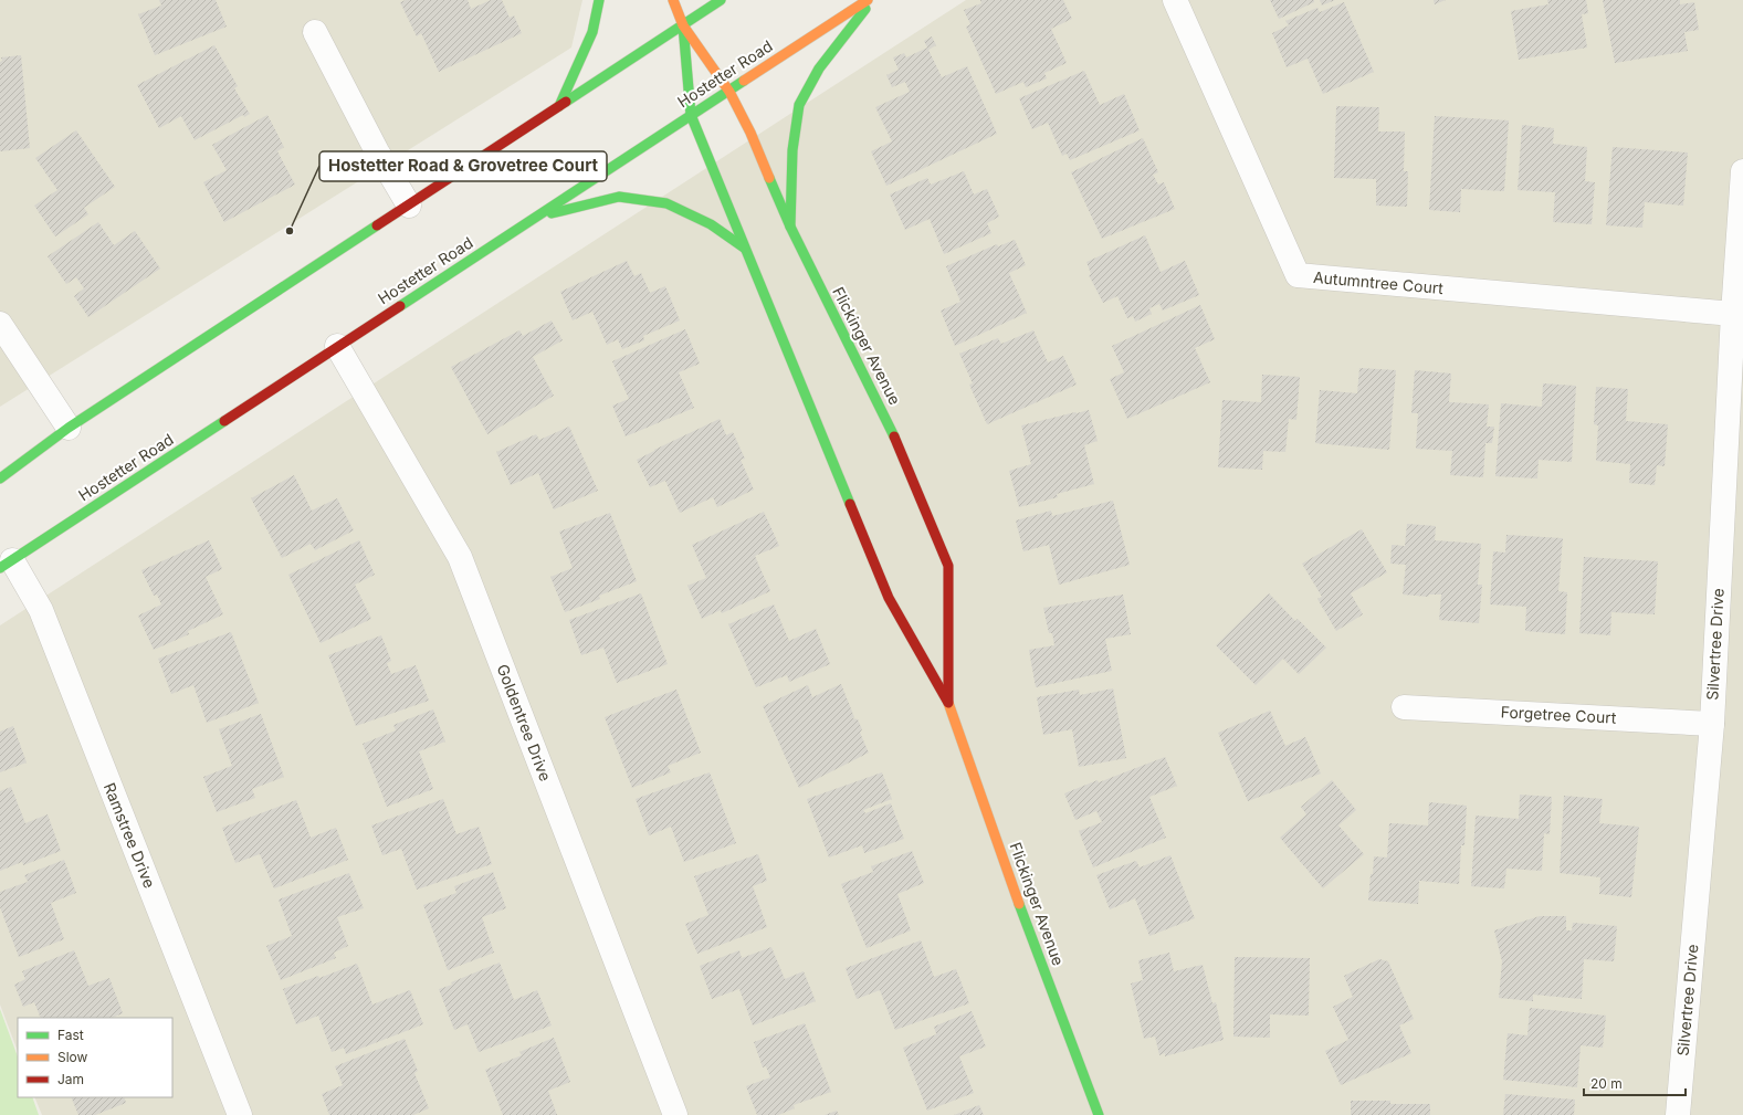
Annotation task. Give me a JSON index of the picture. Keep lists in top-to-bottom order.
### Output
{
  "streets": {
    "main road": ["Hostetter Road", "Flickinger Avenue"],
    "street": [
      "Autumntree Court",
      "Silvertree Drive",
      "Forgetree Court",
      "Goldentree Drive",
      "Ramstree Drive"
    ]
  },
  "crossings": [
    ["Hostetter Road", "Flickinger Avenue"],
    ["Hostetter Road", "Goldentree Drive"],
    ["Hostetter Road", "Ramstree Drive"],
    ["Autumntree Court", "Silvertree Drive"],
    ["Silvertree Drive", "Forgetree Court"]
  ],
  "places": ["Hostetter Road & Grovetree Court"],
  "legend": ["Fast", "Slow", "Jam"],
  "scale_bar": "20 m"
}
